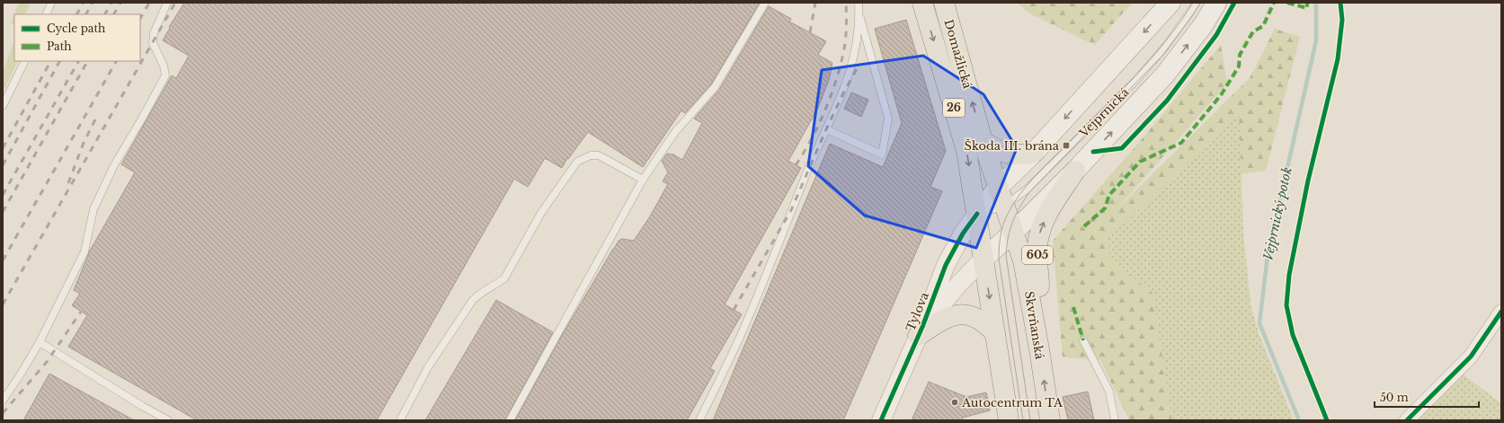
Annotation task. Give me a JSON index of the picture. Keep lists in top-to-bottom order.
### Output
{
  "streets": {
    "main road": [
      "Domažlická",
      "26",
      "Vejprnická",
      "605",
      "Skvrňanská"
    ],
    "street": ["Tylova"]
  },
  "crossings": [
    ["Domažlická", "26"],
    ["Domažlická", "Vejprnická"],
    ["Domažlická", "Tylova"],
    ["26", "Vejprnická"],
    ["26", "Tylova"],
    ["26", "Skvrňanská"],
    ["Vejprnická", "605"],
    ["Vejprnická", "Tylova"],
    ["Vejprnická", "Skvrňanská"],
    ["605", "Skvrňanská"]
  ],
  "water": ["Vejprnický potok"],
  "places": {
    "transit": ["Škoda III. brána"],
    "other": ["Autocentrum TA"]
  },
  "legend": ["Cycle path", "Path"],
  "scale_bar": "50 m"
}
